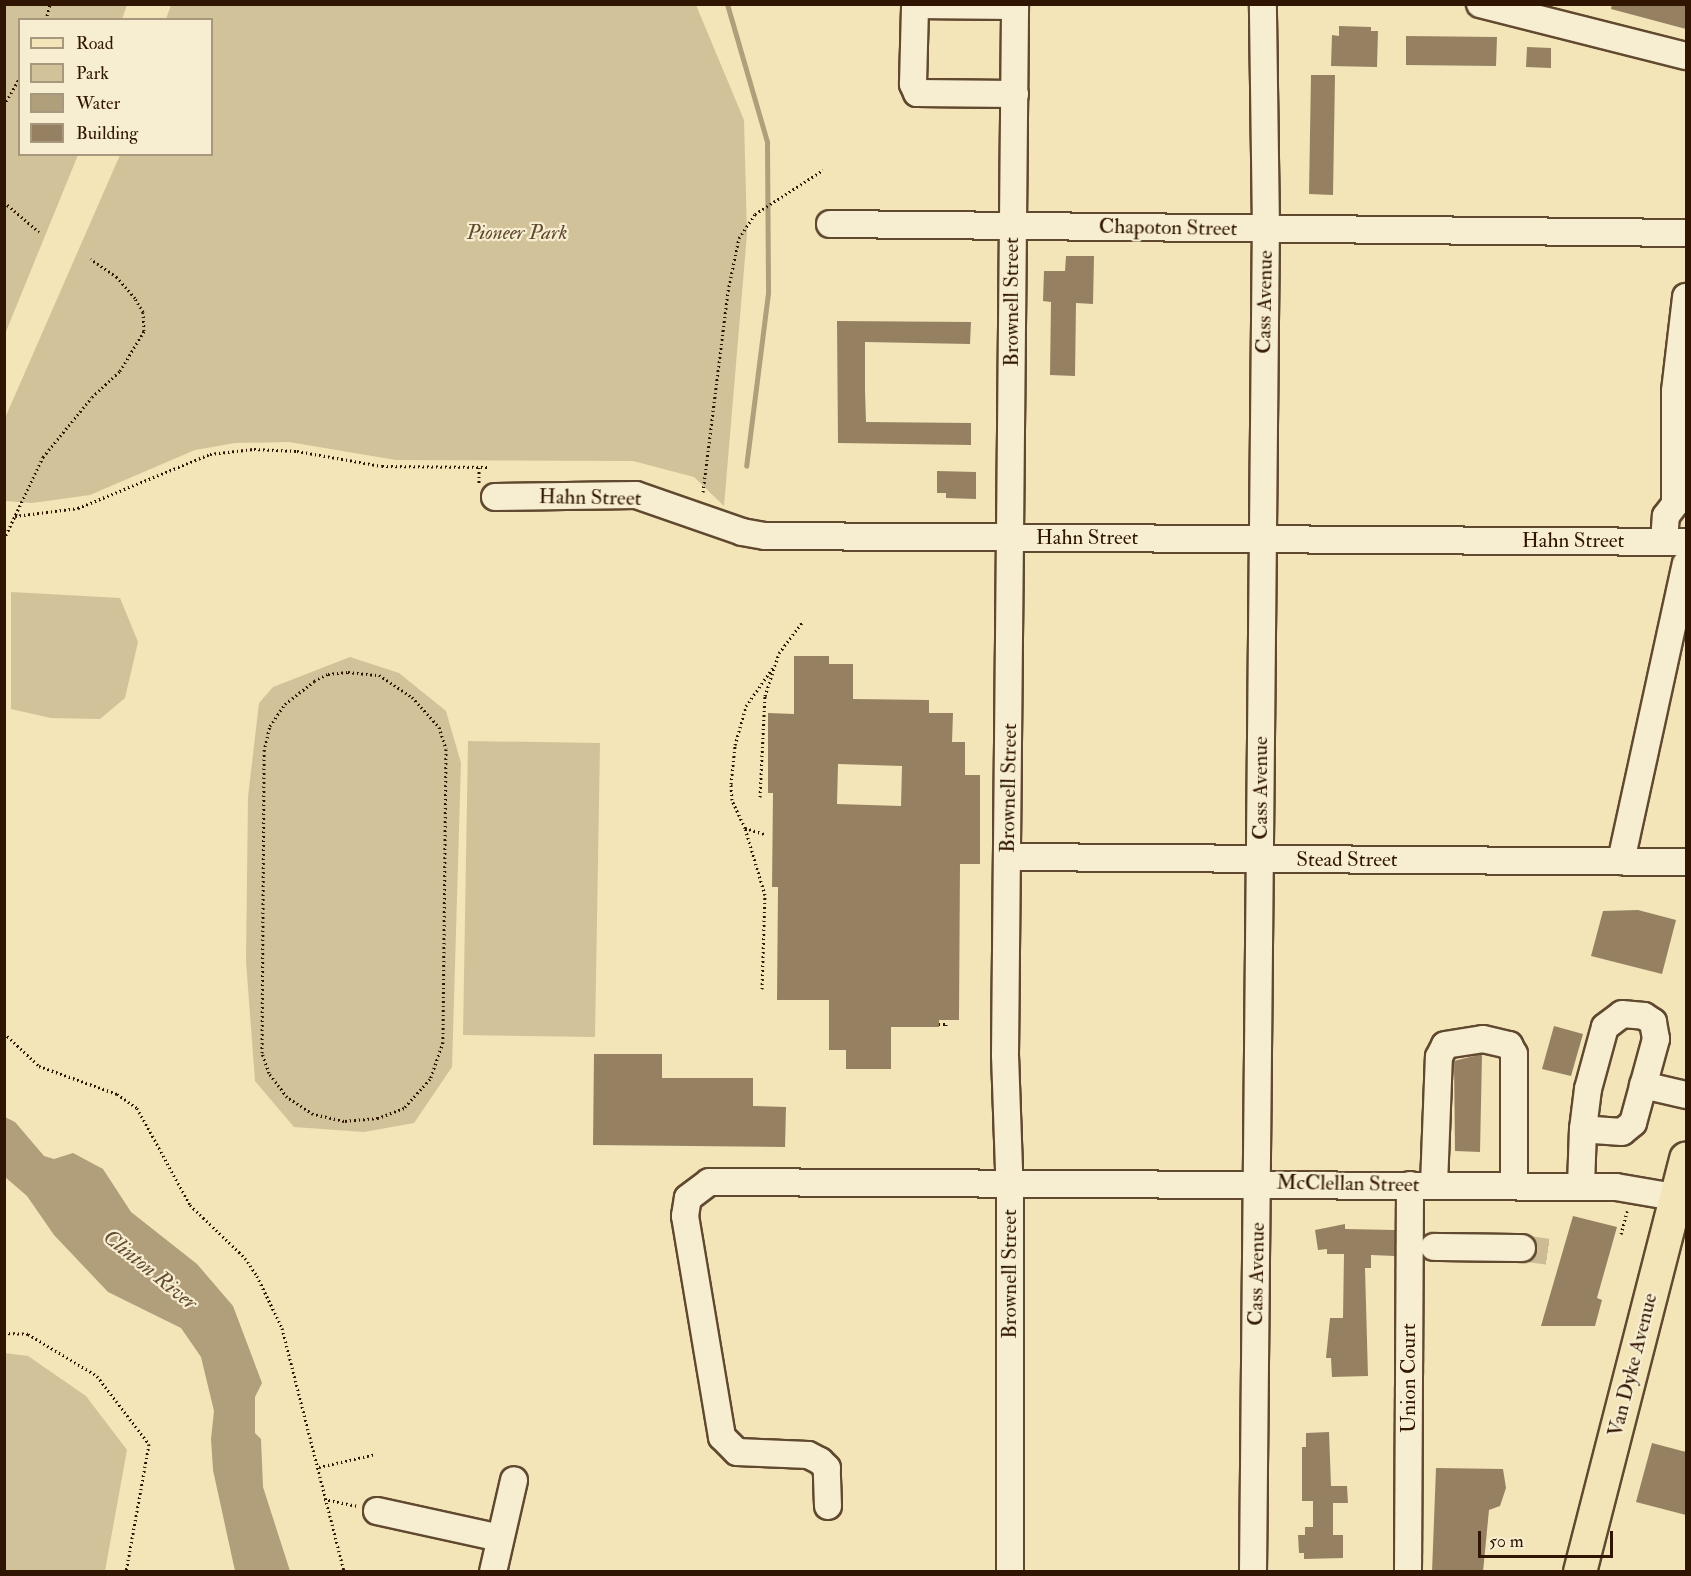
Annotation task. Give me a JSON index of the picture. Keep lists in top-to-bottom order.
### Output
{
  "streets": {
    "main road": ["Van Dyke Avenue"],
    "street": [
      "Chapoton Street",
      "Brownell Street",
      "Cass Avenue",
      "Hahn Street",
      "Stead Street",
      "McClellan Street",
      "Union Court"
    ]
  },
  "crossings": [
    ["Chapoton Street", "Brownell Street"],
    ["Chapoton Street", "Cass Avenue"],
    ["Brownell Street", "Hahn Street"],
    ["Brownell Street", "Stead Street"],
    ["Brownell Street", "McClellan Street"],
    ["Cass Avenue", "Hahn Street"],
    ["Cass Avenue", "Stead Street"],
    ["Cass Avenue", "McClellan Street"],
    ["McClellan Street", "Van Dyke Avenue"],
    ["McClellan Street", "Union Court"]
  ],
  "water": ["Clinton River"],
  "parks": ["Pioneer Park"],
  "legend": [
    "Road",
    "Park",
    "Water",
    "Building"
  ],
  "scale_bar": "50 m"
}
